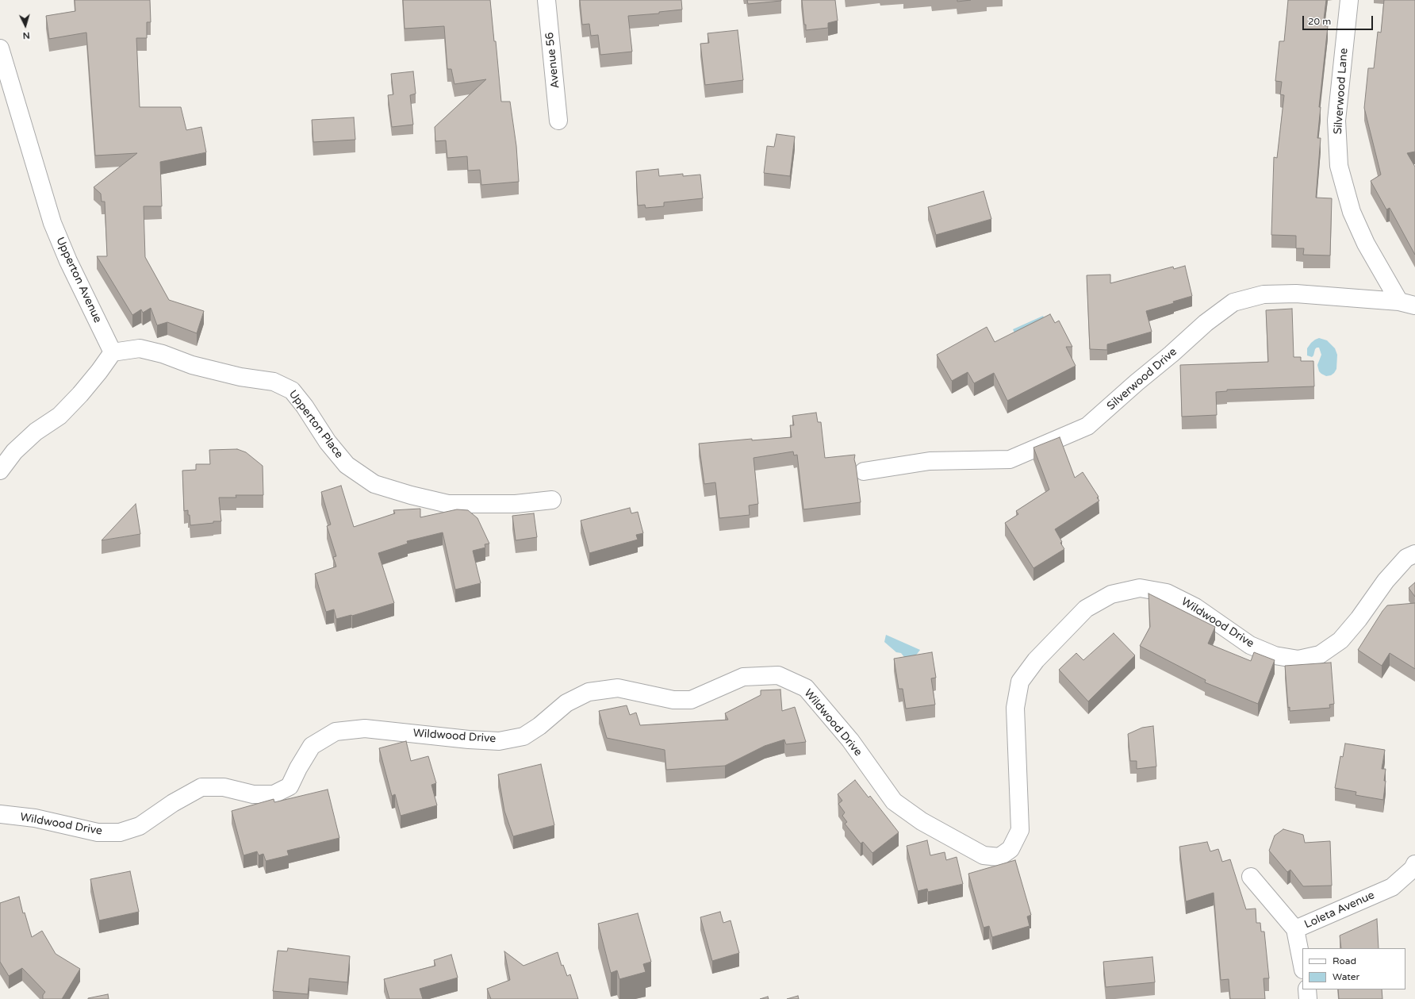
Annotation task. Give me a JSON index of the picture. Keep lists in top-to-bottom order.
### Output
{
  "streets": {
    "street": [
      "Avenue 56",
      "Silverwood Lane",
      "Upperton Avenue",
      "Silverwood Drive",
      "Upperton Place",
      "Wildwood Drive",
      "Loleta Avenue"
    ]
  },
  "crossings": [
    ["Silverwood Lane", "Silverwood Drive"],
    ["Upperton Avenue", "Upperton Place"]
  ],
  "legend": ["Road", "Water"],
  "scale_bar": "20 m",
  "north": "bottom"
}
